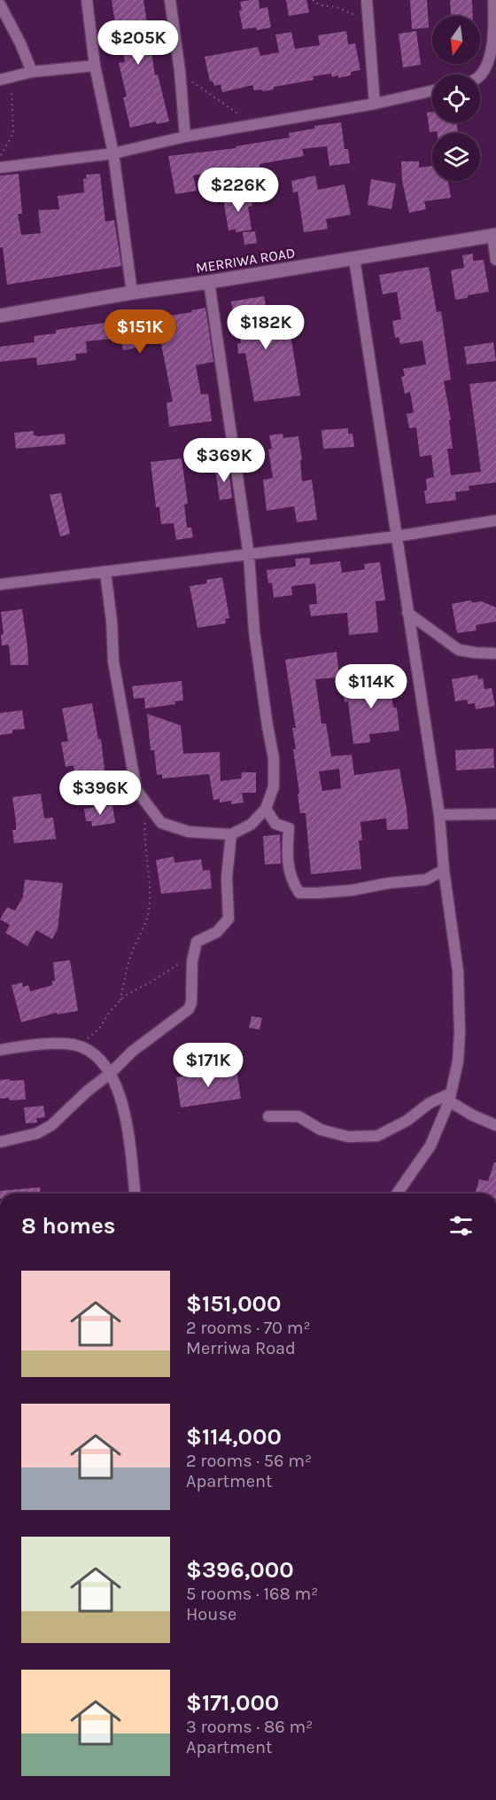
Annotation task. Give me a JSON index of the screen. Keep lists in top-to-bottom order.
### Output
{
  "streets": {
    "street": ["MERRIWA ROAD"]
  },
  "north": "bottom",
  "page": {
    "price": [
      "$205K",
      "$226K",
      "$182K",
      "$151K",
      "$369K",
      "$114K",
      "$396K",
      "$171K"
    ],
    "heading": "8 homes",
    "list": [
      {
        "name": "$151,000",
        "note": "2 rooms · 70 m² · Merriwa Road"
      },
      {
        "name": "$114,000",
        "note": "2 rooms · 56 m² · Apartment"
      },
      {
        "name": "$396,000",
        "note": "5 rooms · 168 m² · House"
      },
      {
        "name": "$171,000",
        "note": "3 rooms · 86 m² · Apartment"
      }
    ]
  }
}
